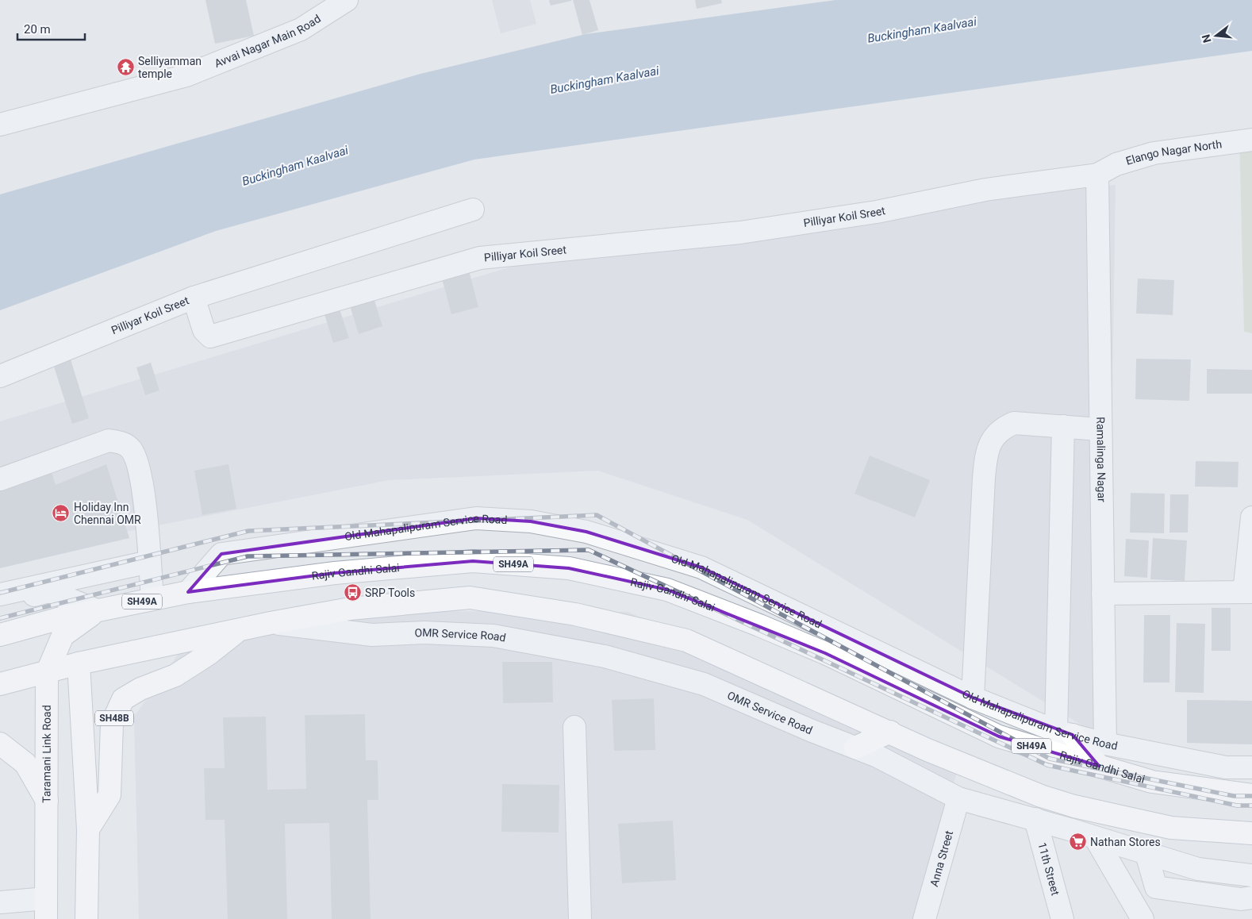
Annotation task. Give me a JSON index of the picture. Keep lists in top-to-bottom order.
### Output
{
  "streets": {
    "main road": [
      "SH49A",
      "Rajiv Gandhi Salai",
      "SH48B",
      "Taramani Link Road"
    ],
    "street": [
      "Avvai Nagar Main Road",
      "Elango Nagar North",
      "Pilliyar Koil Sreet",
      "Ramalinga Nagar",
      "Old Mahapalipuram Service Road",
      "OMR Service Road",
      "Anna Street",
      "11th Street"
    ]
  },
  "crossings": [
    ["Elango Nagar North", "Pilliyar Koil Sreet"],
    ["Elango Nagar North", "Ramalinga Nagar"],
    ["Pilliyar Koil Sreet", "Ramalinga Nagar"],
    ["Ramalinga Nagar", "Old Mahapalipuram Service Road"],
    ["Old Mahapalipuram Service Road", "Rajiv Gandhi Salai"],
    ["Rajiv Gandhi Salai", "Taramani Link Road"],
    ["OMR Service Road", "Anna Street"],
    ["OMR Service Road", "11th Street"]
  ],
  "water": ["Buckingham Kaalvaai"],
  "places": {
    "temple": ["Selliyamman temple"],
    "hotel": ["Holiday Inn Chennai OMR"],
    "bus stop": ["SRP Tools"],
    "supermarket": ["Nathan Stores"]
  },
  "scale_bar": "20 m",
  "north": "left"
}
